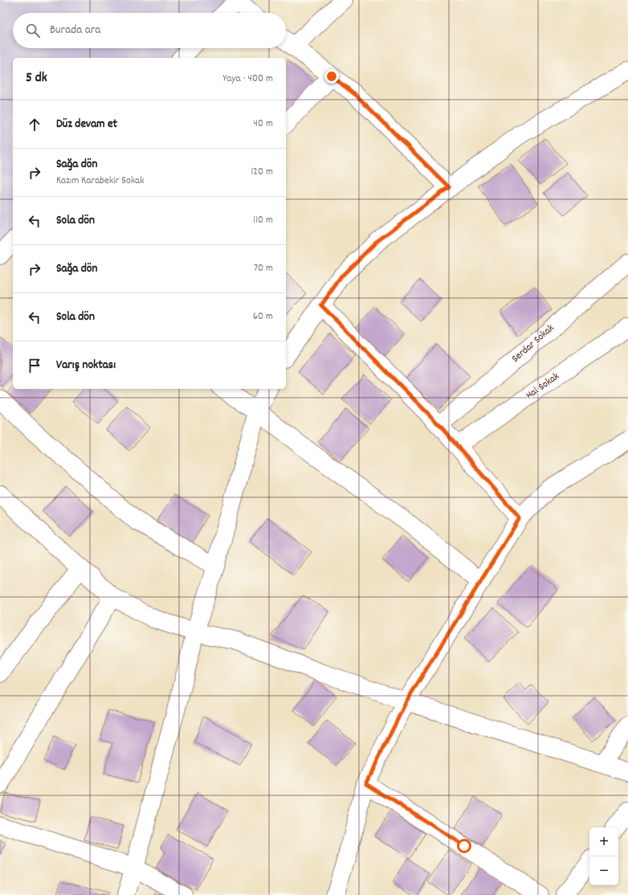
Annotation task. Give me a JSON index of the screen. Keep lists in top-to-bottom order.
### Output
{
  "streets": {
    "street": ["Serdar Sokak", "Hal Sokak"]
  },
  "page": {
    "search": "Burada ara",
    "heading": ["5 dk", "Yaya · 400 m"],
    "list": [
      ["Düz devam et", "40 m"],
      ["Sağa dön", "Kazım Karabekir Sokak", "120 m"],
      ["Sola dön", "110 m"],
      ["Sağa dön", "70 m"],
      ["Sola dön", "60 m"],
      "Varış noktası"
    ],
    "map_buttons": ["+", "−"]
  }
}
